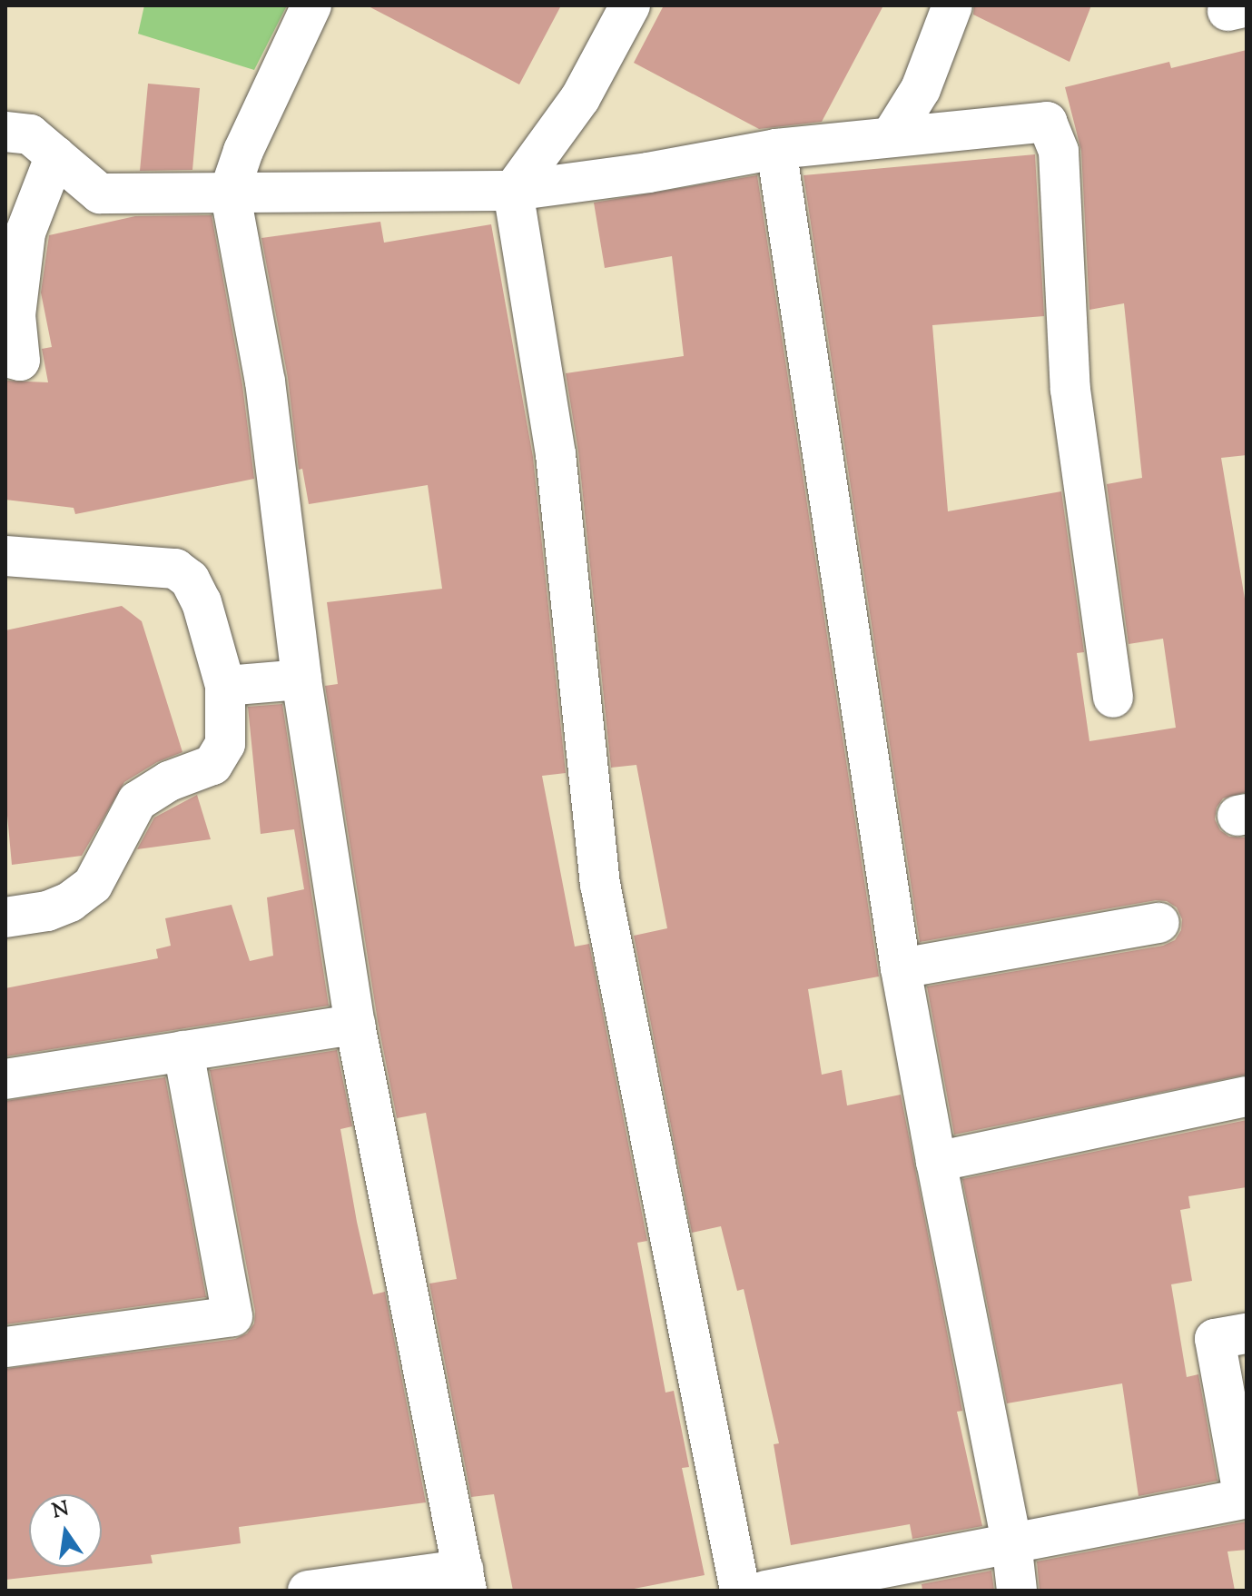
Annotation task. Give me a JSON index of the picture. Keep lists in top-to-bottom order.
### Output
{
  "north": "top"
}
